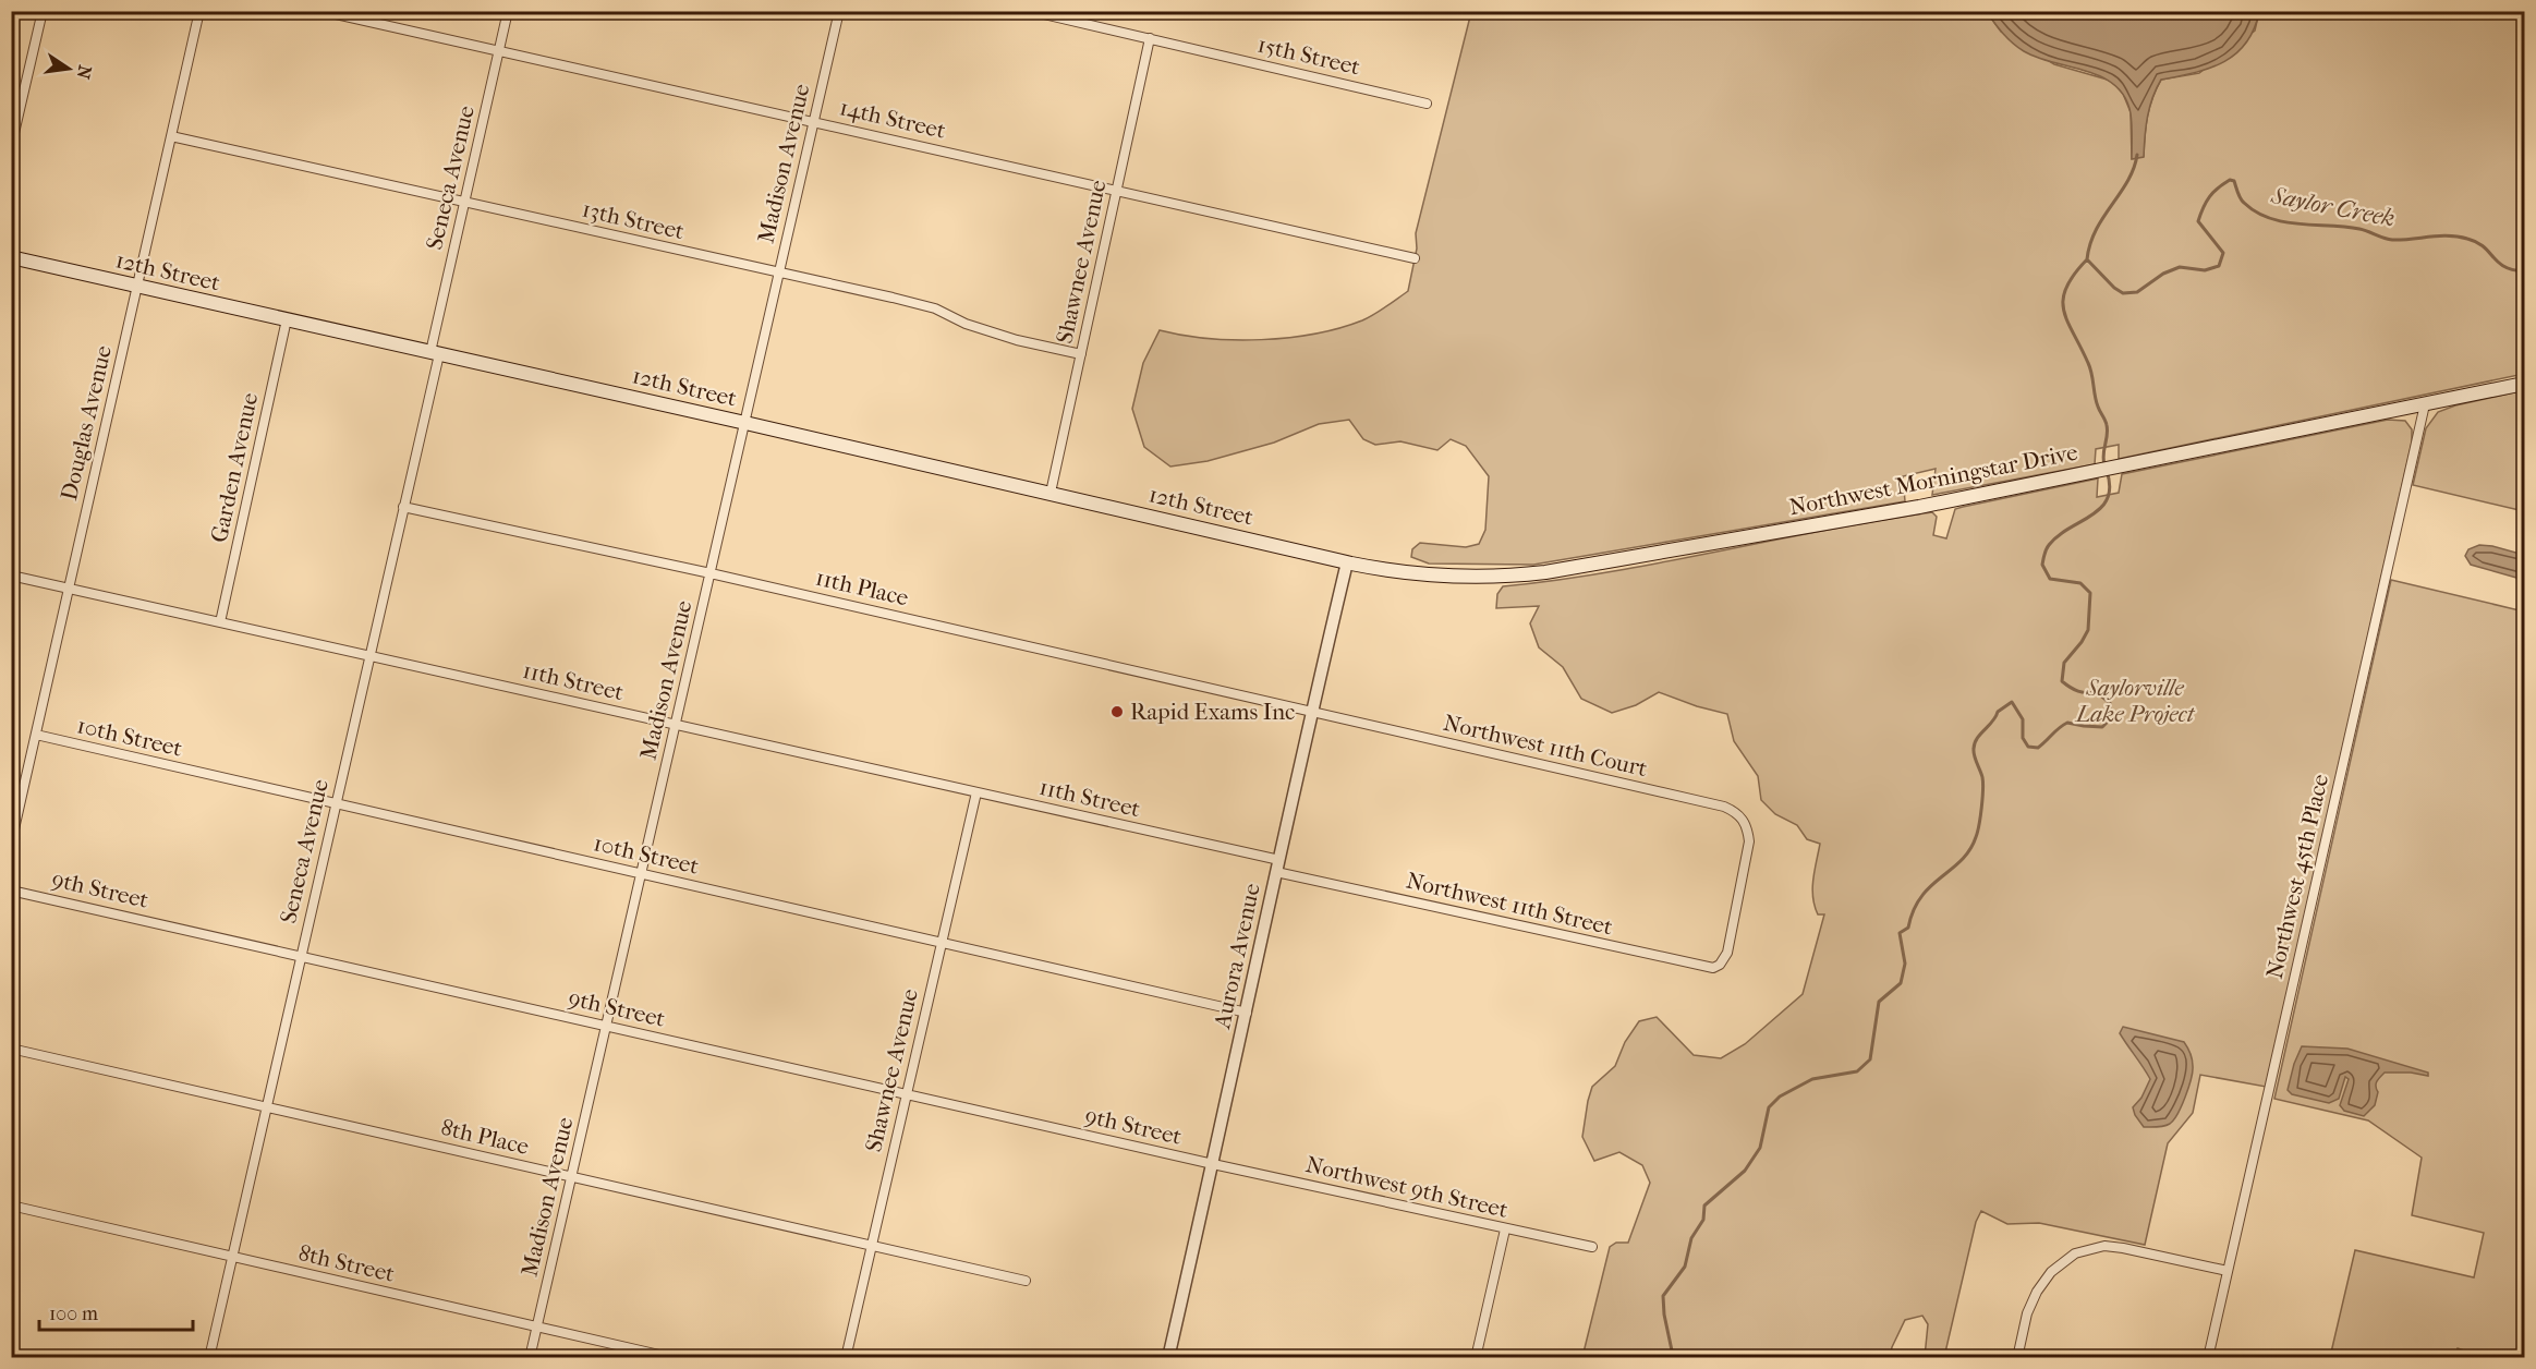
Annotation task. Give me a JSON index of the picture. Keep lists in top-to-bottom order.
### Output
{
  "streets": {
    "main road": ["12th Street", "Northwest Morningstar Drive"],
    "street": [
      "15th Street",
      "14th Street",
      "Madison Avenue",
      "Seneca Avenue",
      "13th Street",
      "Shawnee Avenue",
      "Douglas Avenue",
      "Garden Avenue",
      "11th Place",
      "11th Street",
      "10th Street",
      "Northwest 11th Court",
      "Northwest 45th Place",
      "9th Street",
      "Northwest 11th Street",
      "Aurora Avenue",
      "8th Place",
      "Northwest 9th Street",
      "8th Street"
    ]
  },
  "crossings": [
    ["15th Street", "Shawnee Avenue"],
    ["14th Street", "Madison Avenue"],
    ["14th Street", "Seneca Avenue"],
    ["14th Street", "Shawnee Avenue"],
    ["Madison Avenue", "13th Street"],
    ["Madison Avenue", "12th Street"],
    ["Madison Avenue", "11th Place"],
    ["Madison Avenue", "11th Street"],
    ["Madison Avenue", "10th Street"],
    ["Madison Avenue", "9th Street"],
    ["Madison Avenue", "8th Place"],
    ["Madison Avenue", "8th Street"],
    ["Seneca Avenue", "13th Street"],
    ["Seneca Avenue", "12th Street"],
    ["Seneca Avenue", "11th Place"],
    ["Seneca Avenue", "11th Street"],
    ["Seneca Avenue", "10th Street"],
    ["Seneca Avenue", "9th Street"],
    ["Seneca Avenue", "8th Place"],
    ["Seneca Avenue", "8th Street"],
    ["13th Street", "Shawnee Avenue"],
    ["13th Street", "Douglas Avenue"],
    ["Shawnee Avenue", "12th Street"],
    ["Shawnee Avenue", "11th Street"],
    ["Shawnee Avenue", "10th Street"],
    ["Shawnee Avenue", "9th Street"],
    ["Shawnee Avenue", "8th Place"],
    ["12th Street", "Douglas Avenue"],
    ["12th Street", "Garden Avenue"],
    ["12th Street", "Northwest Morningstar Drive"],
    ["12th Street", "Aurora Avenue"],
    ["Douglas Avenue", "11th Street"],
    ["Douglas Avenue", "10th Street"],
    ["Garden Avenue", "11th Street"],
    ["Northwest Morningstar Drive", "Northwest 45th Place"],
    ["Northwest Morningstar Drive", "Aurora Avenue"],
    ["11th Place", "Northwest 11th Court"],
    ["11th Place", "Aurora Avenue"],
    ["11th Street", "Northwest 11th Street"],
    ["11th Street", "Aurora Avenue"],
    ["10th Street", "Aurora Avenue"],
    ["Northwest 11th Court", "Northwest 11th Street"],
    ["Northwest 11th Court", "Aurora Avenue"],
    ["9th Street", "Aurora Avenue"],
    ["9th Street", "Northwest 9th Street"],
    ["Northwest 11th Street", "Aurora Avenue"],
    ["Aurora Avenue", "Northwest 9th Street"]
  ],
  "water": ["Saylor Creek"],
  "parks": ["Saylorville Lake Project"],
  "places": ["Rapid Exams Inc"],
  "scale_bar": "100 m",
  "north": "right"
}
